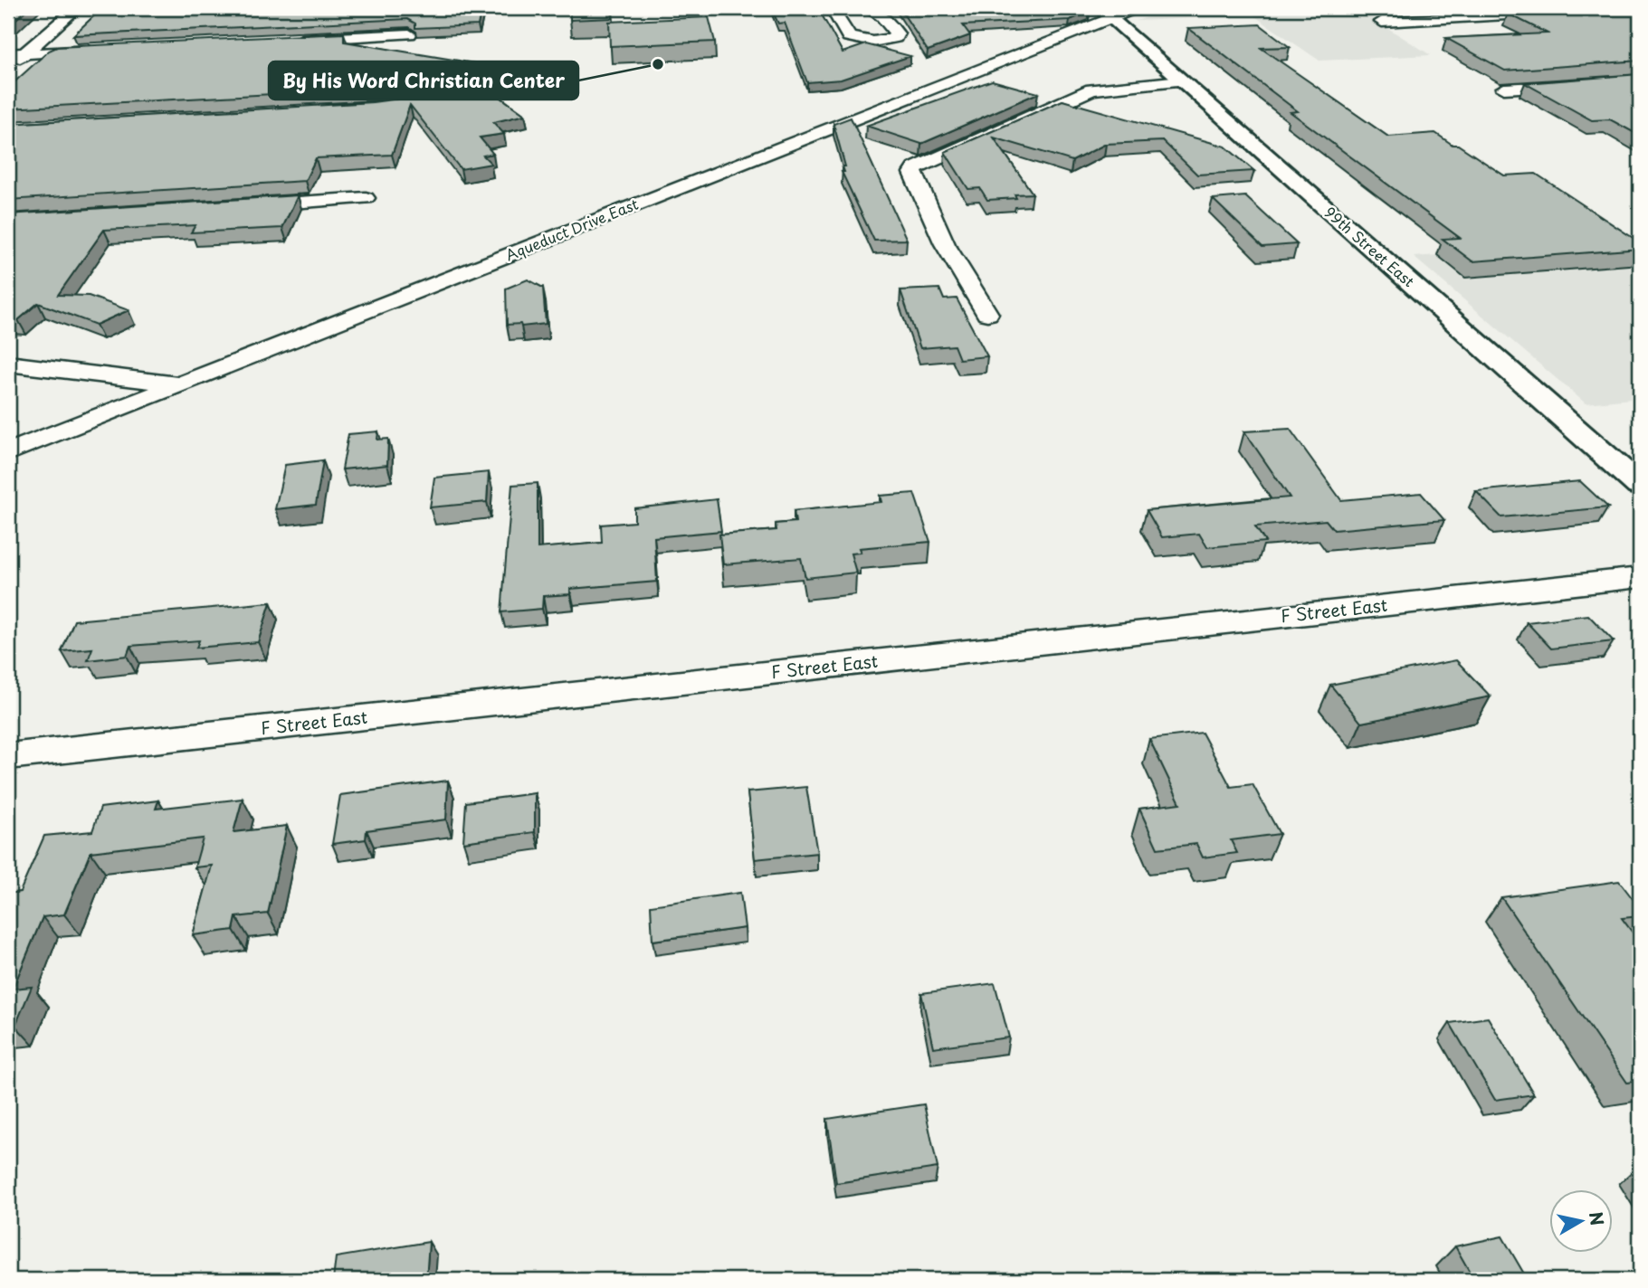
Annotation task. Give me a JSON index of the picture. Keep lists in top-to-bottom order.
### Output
{
  "streets": {
    "street": ["Aqueduct Drive East", "99th Street East", "F Street East"]
  },
  "crossings": [
    ["Aqueduct Drive East", "99th Street East"]
  ],
  "places": ["By His Word Christian Center"],
  "north": "right"
}
